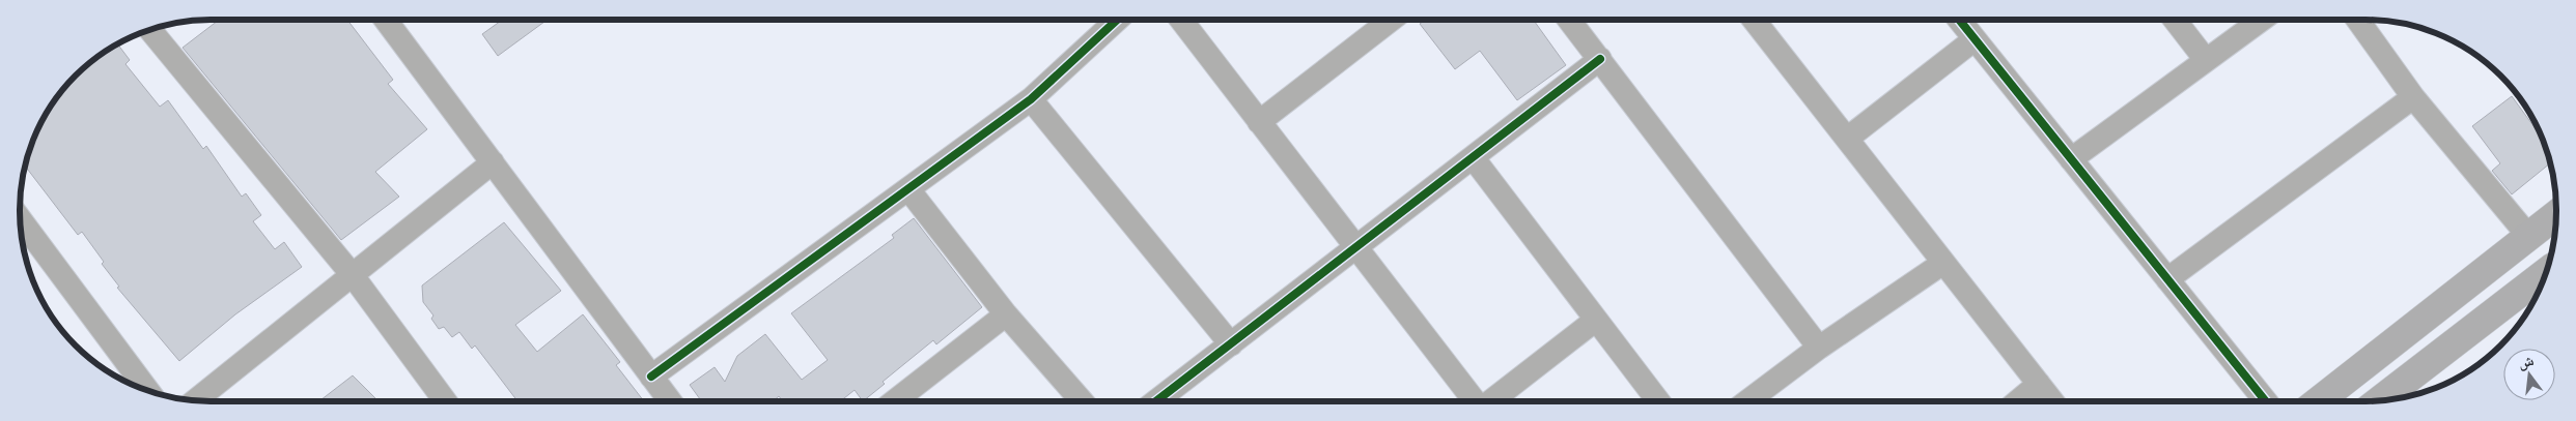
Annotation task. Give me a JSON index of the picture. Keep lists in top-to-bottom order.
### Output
{
  "north": "top"
}
